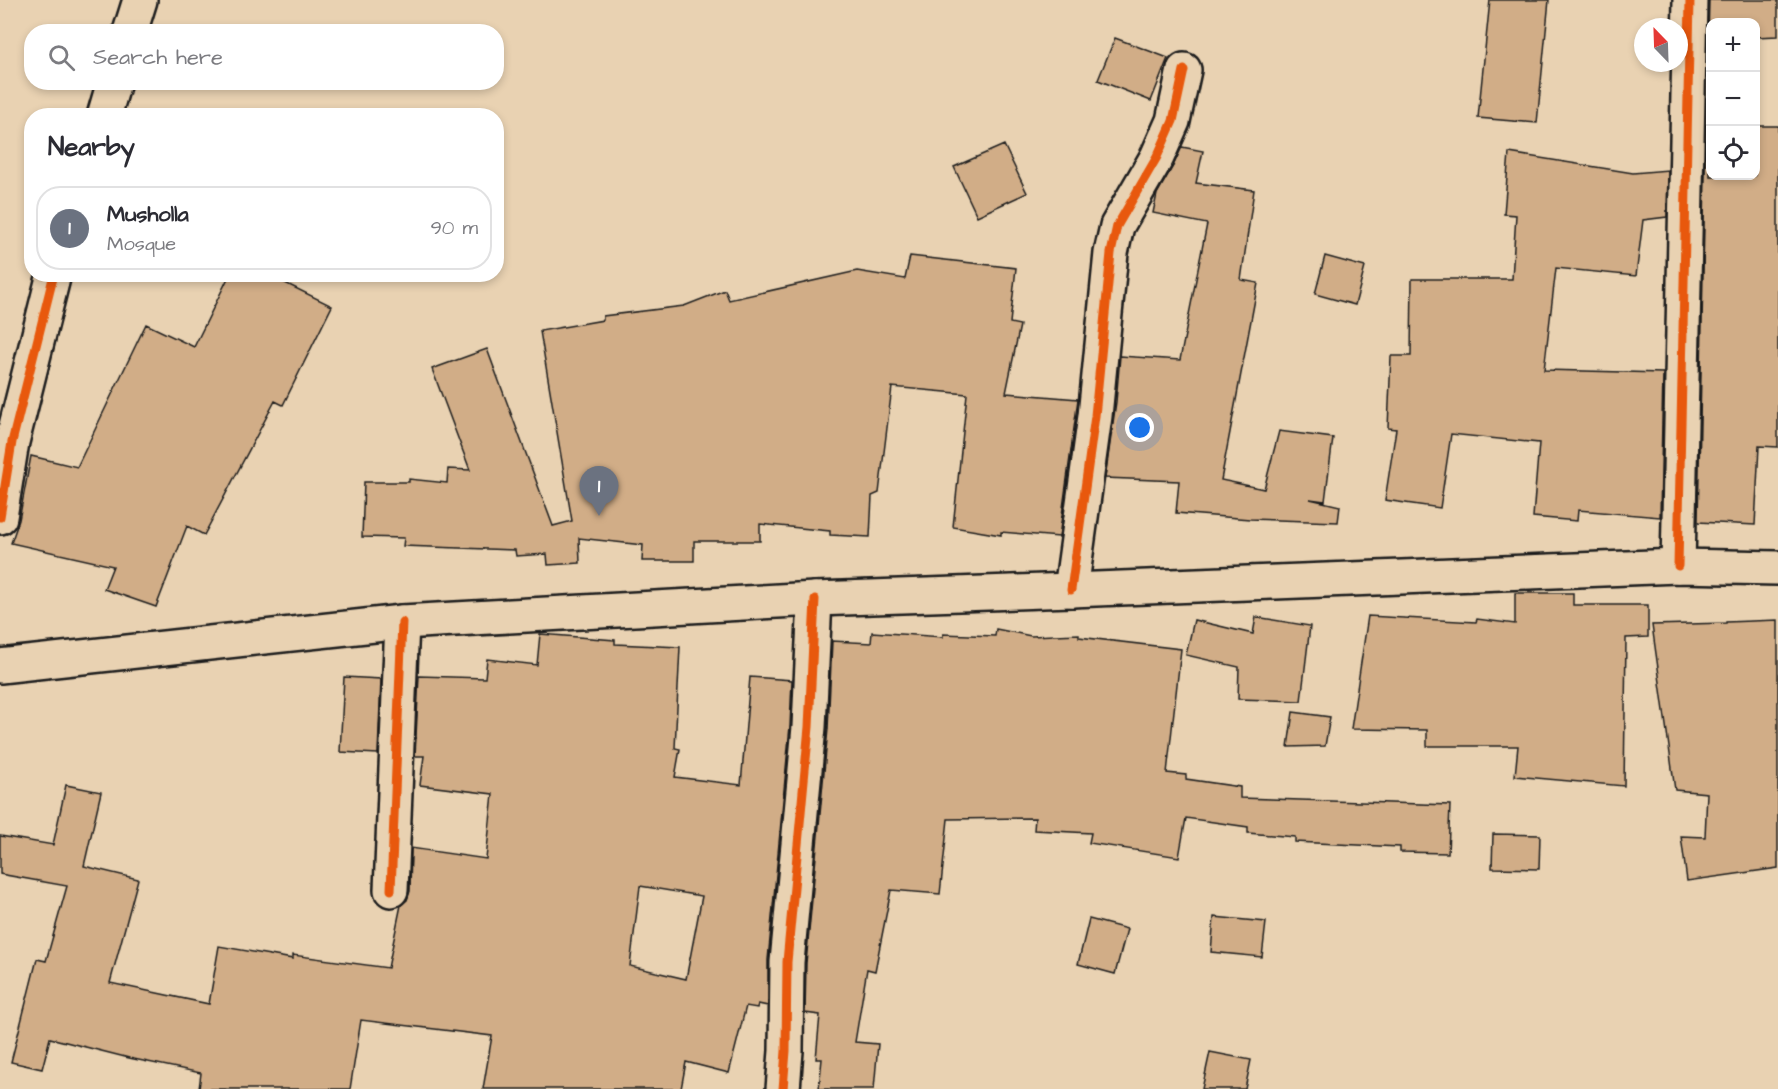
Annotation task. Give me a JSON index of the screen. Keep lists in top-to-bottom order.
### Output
{
  "north": "top left",
  "page": {
    "map_buttons": ["+", "−"],
    "search": "Search here",
    "heading": "Nearby",
    "list": [
      {
        "mark": "1",
        "name": "Musholla",
        "note": "Mosque",
        "value": "90 m"
      }
    ],
    "pins": "1"
  }
}
